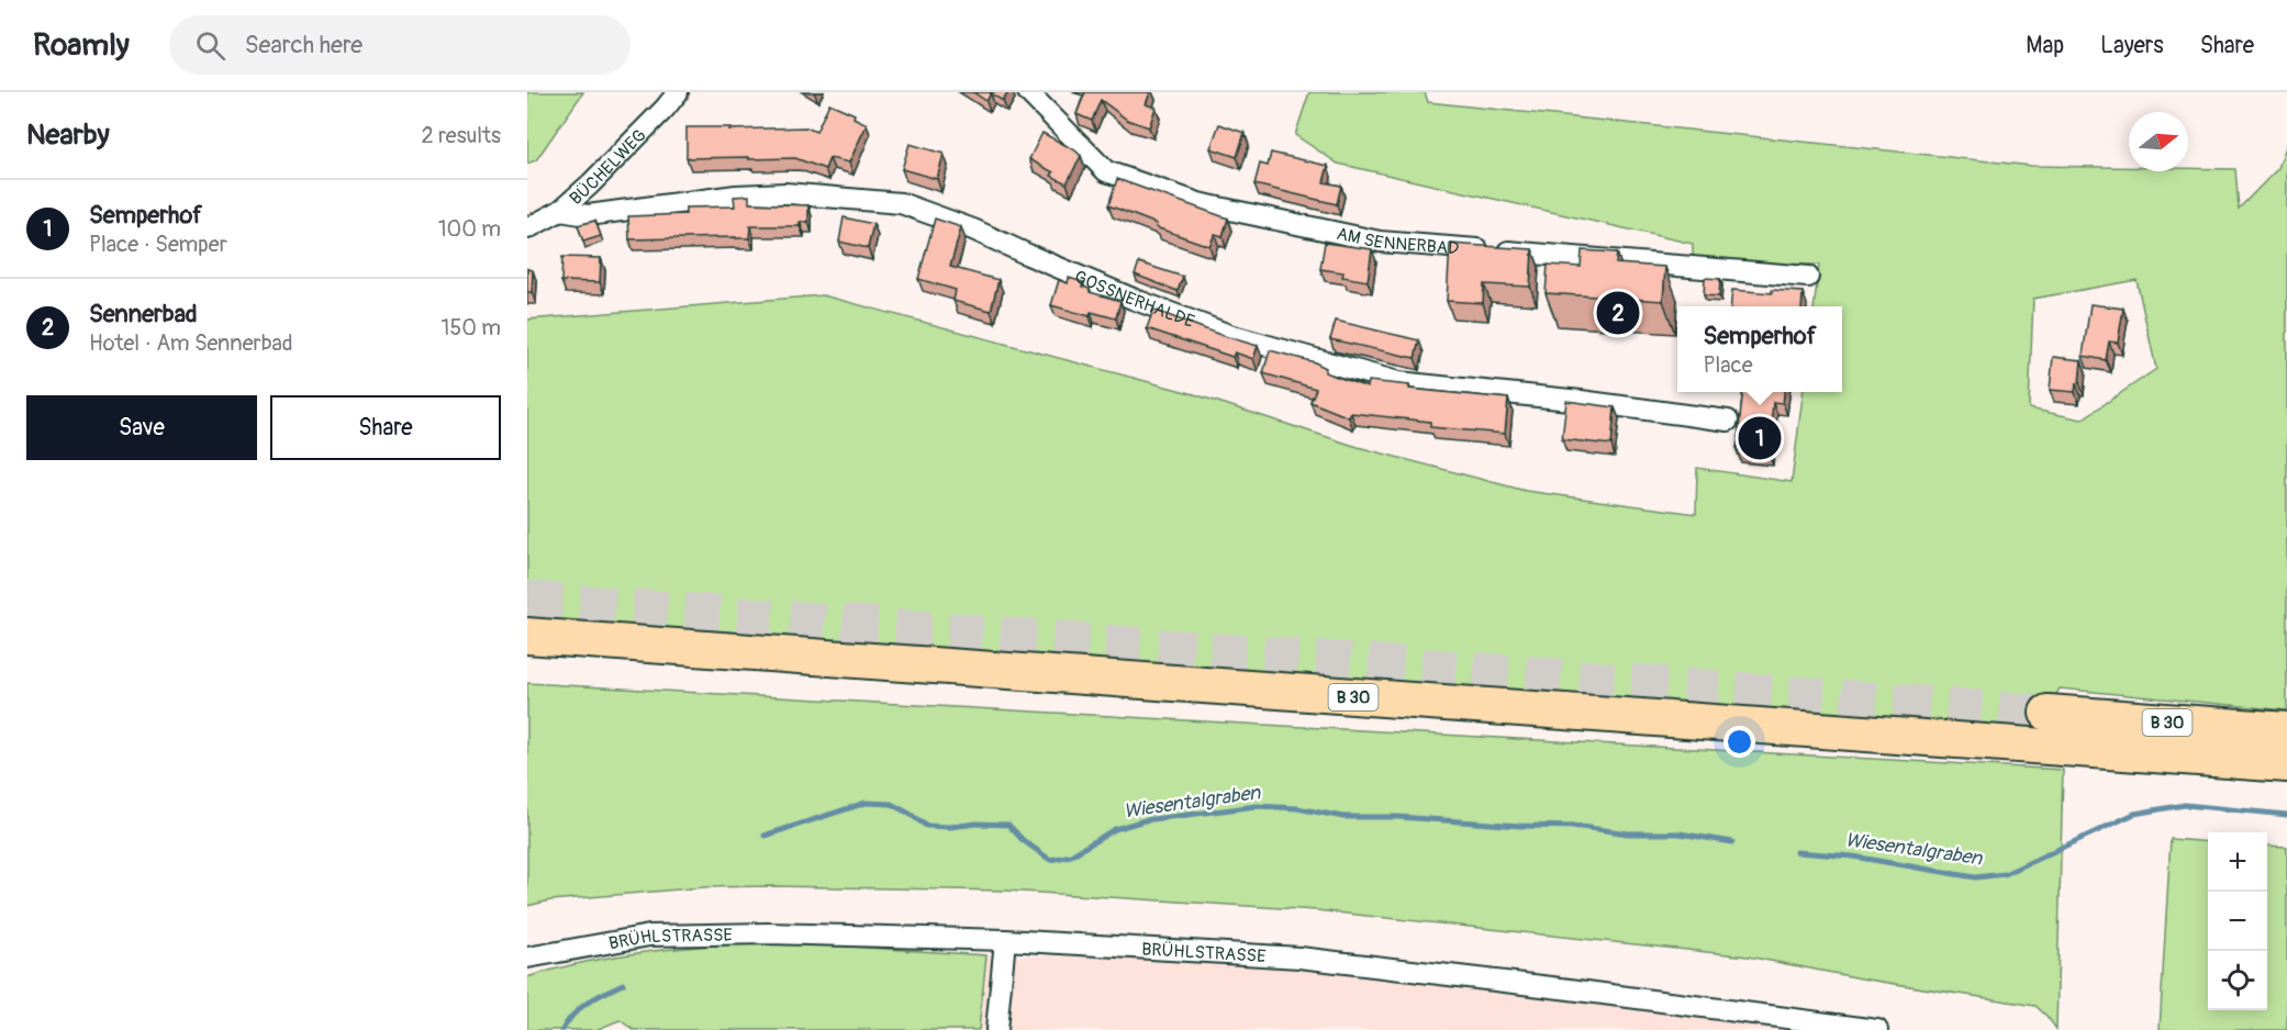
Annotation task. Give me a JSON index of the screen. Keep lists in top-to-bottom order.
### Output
{
  "streets": {
    "highway": ["B 30"],
    "street": [
      "BÜCHELWEG",
      "AM SENNERBAD",
      "GOSSNERHALDE",
      "BRÜHLSTRASSE"
    ]
  },
  "crossings": [
    ["BÜCHELWEG", "GOSSNERHALDE"]
  ],
  "water": ["Wiesentalgraben"],
  "north": "right",
  "page": {
    "header": "Roamly",
    "search": "Search here",
    "nav": ["Map", "Layers", "Share"],
    "heading": ["Nearby", "2 results"],
    "list": [
      {
        "mark": "1",
        "name": "Semperhof",
        "note": "Place · Semper",
        "value": "100 m"
      },
      {
        "mark": "2",
        "name": "Sennerbad",
        "note": "Hotel · Am Sennerbad",
        "value": "150 m"
      }
    ],
    "pins": ["2", "1"],
    "popup": ["Semperhof", "Place"],
    "buttons": ["Save", "Share"],
    "map_buttons": ["+", "−"]
  }
}
